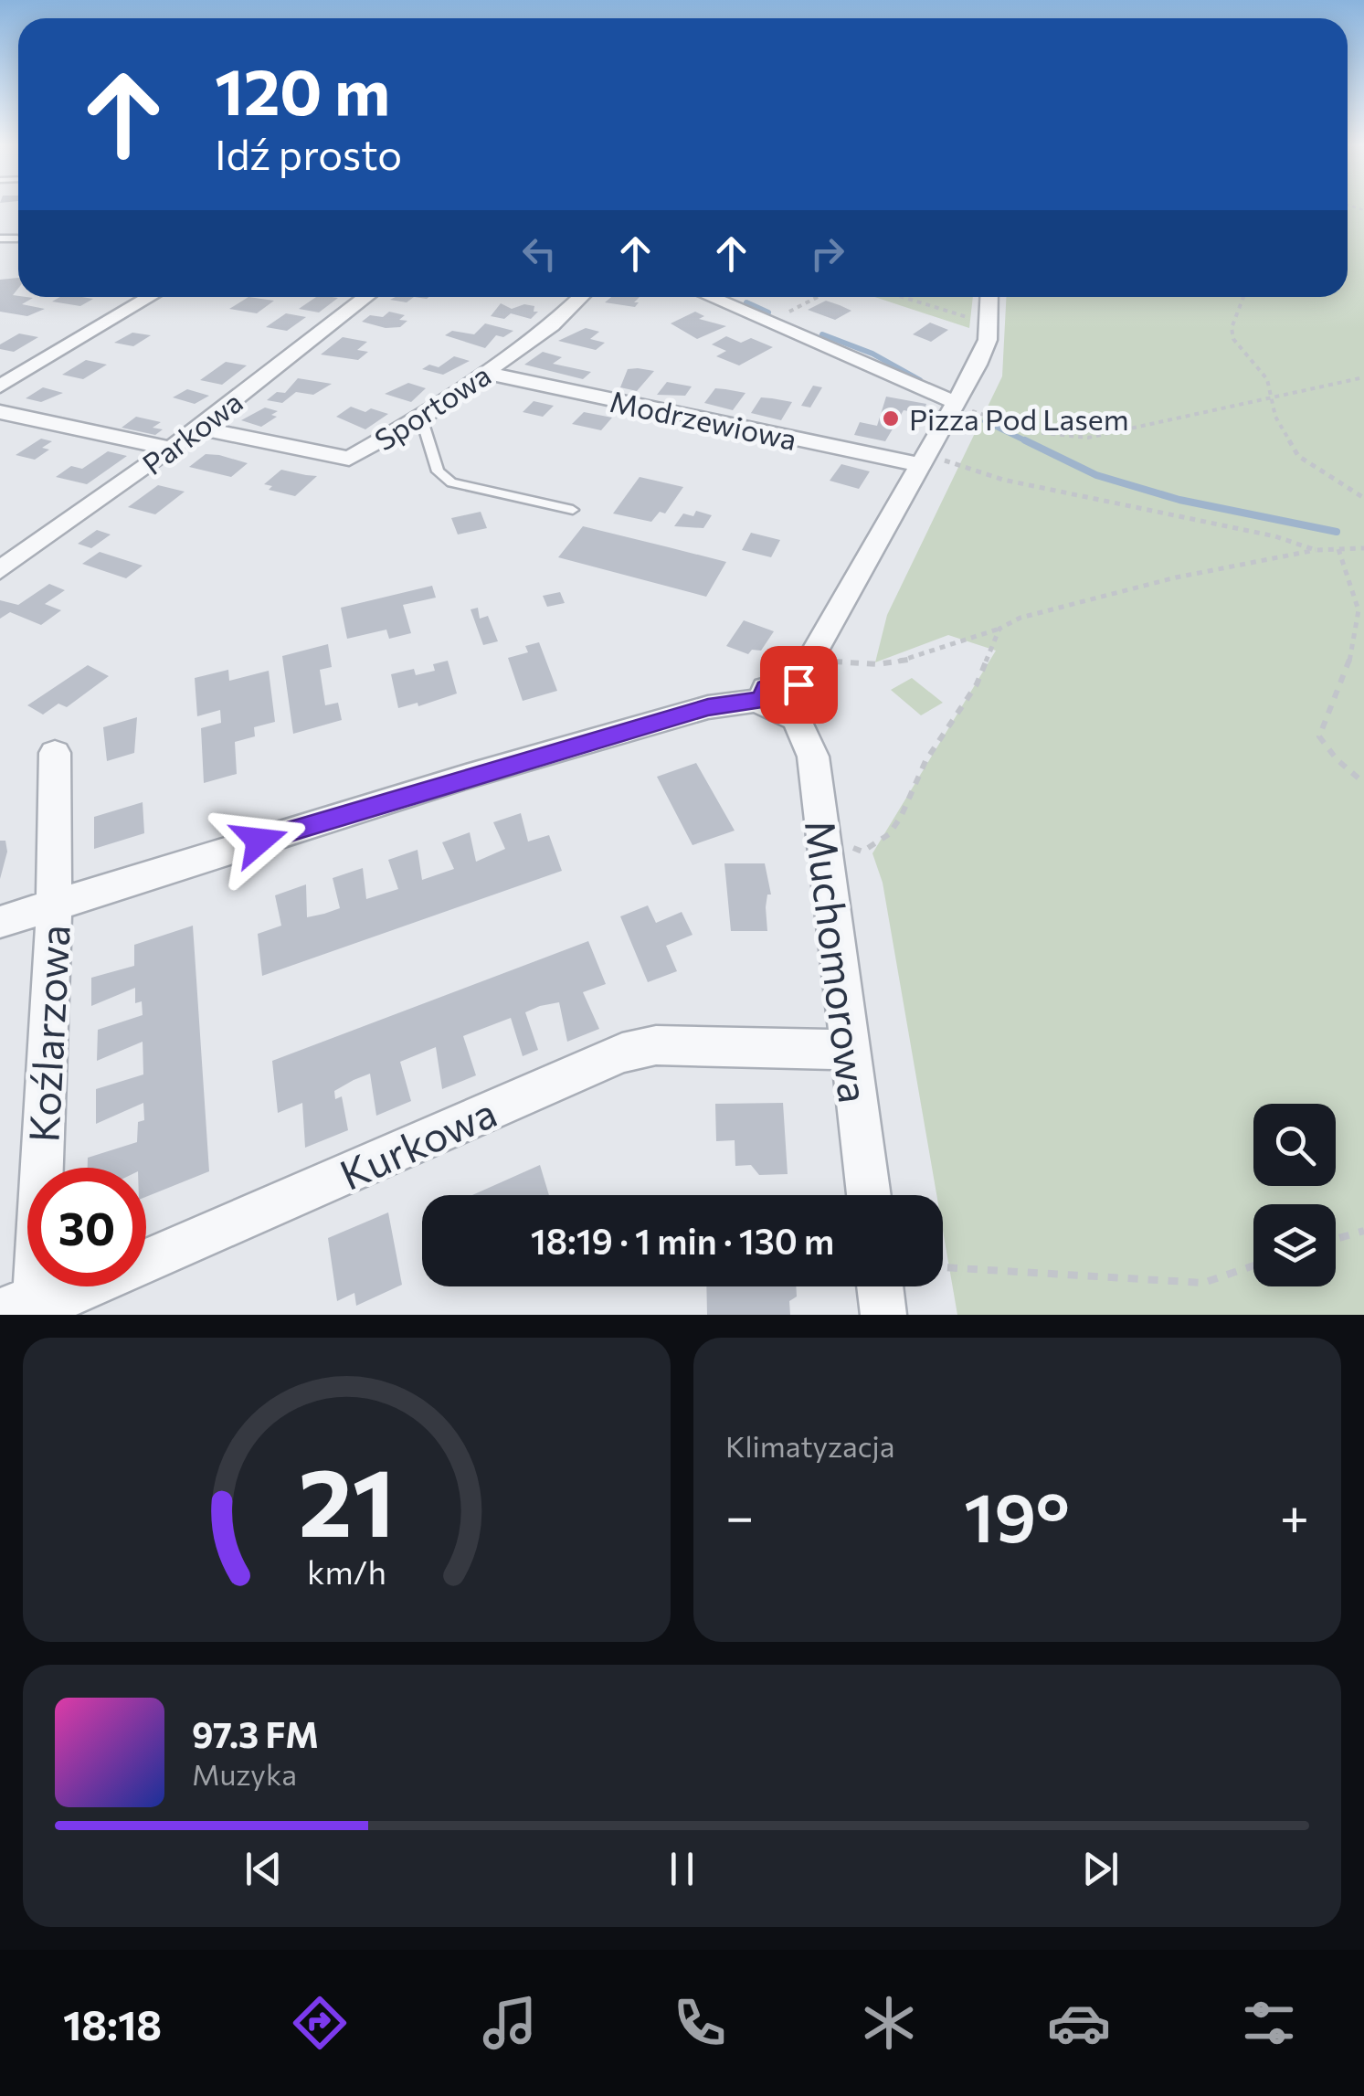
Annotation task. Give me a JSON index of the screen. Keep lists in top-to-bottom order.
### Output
{
  "streets": {
    "street": [
      "Sportowa",
      "Modrzewiowa",
      "Parkowa",
      "Muchomorowa",
      "Koźlarzowa",
      "Kurkowa"
    ]
  },
  "crossings": [
    ["Sportowa", "Modrzewiowa"],
    ["Sportowa", "Parkowa"],
    ["Muchomorowa", "Kurkowa"],
    ["Koźlarzowa", "Kurkowa"]
  ],
  "places": ["Pizza Pod Lasem"],
  "page": {
    "turn": ["120 m", "Idź prosto"],
    "limit": "30",
    "trip": "18:19 · 1 min · 130 m",
    "tile": "Klimatyzacja",
    "heat": ["−", "19°", "+"],
    "song": ["97.3 FM", "Muzyka"],
    "tabs": "18:18",
    "gauge": ["21", "km/h"]
  }
}
